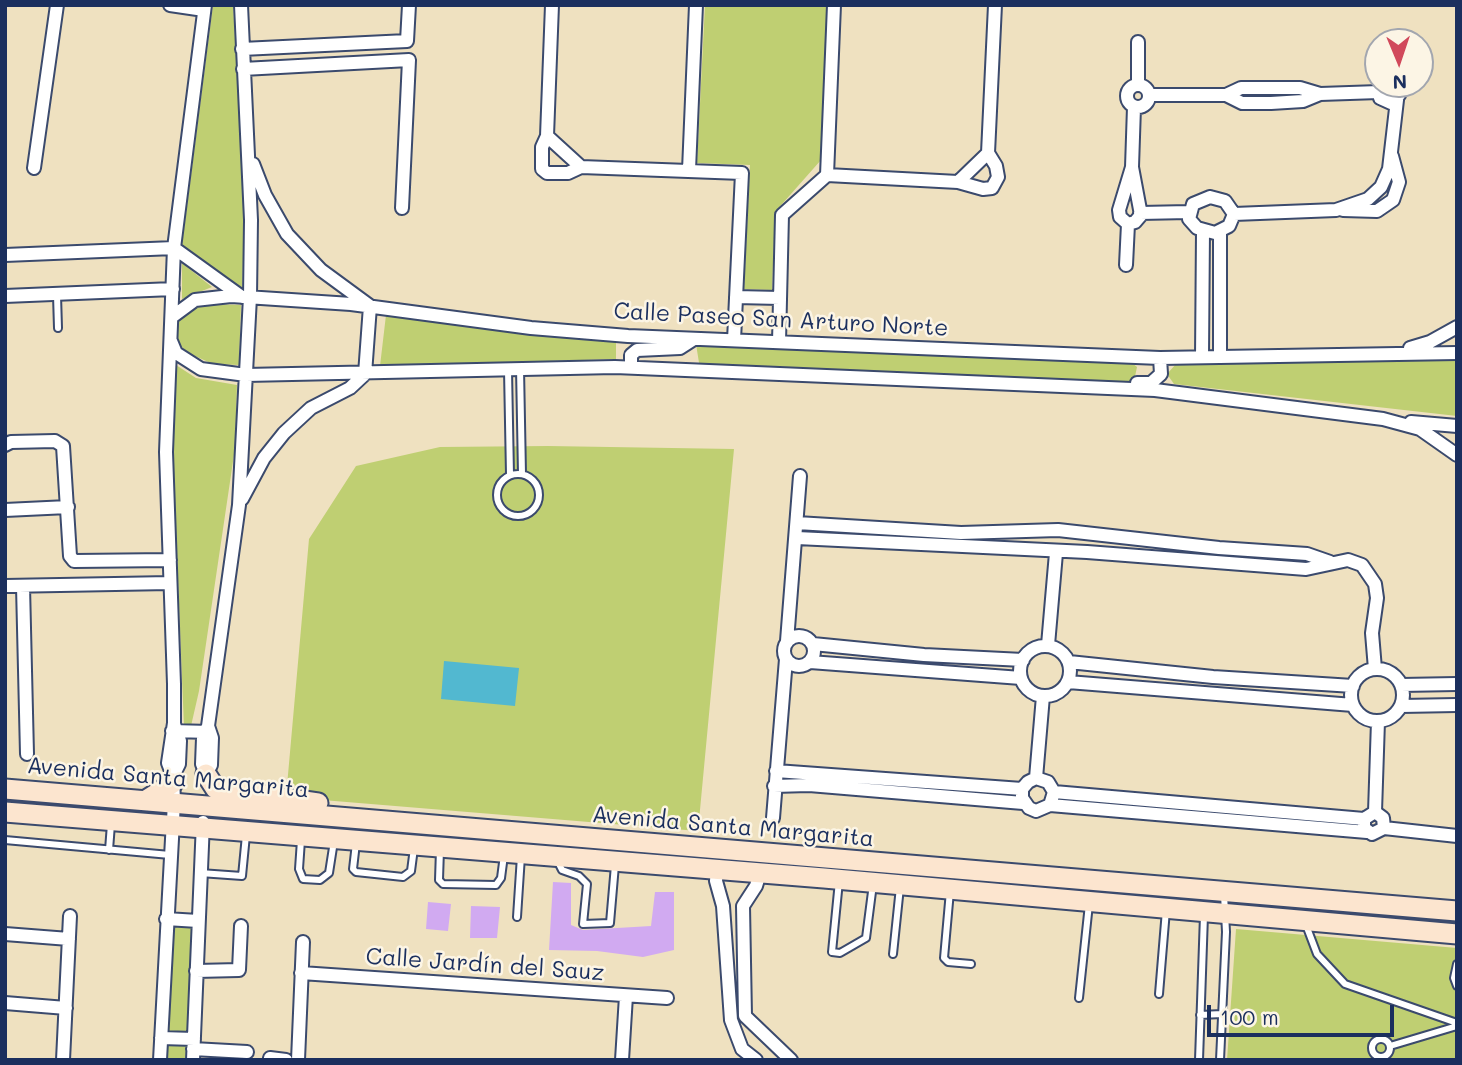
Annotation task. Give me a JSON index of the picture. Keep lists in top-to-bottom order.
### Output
{
  "streets": {
    "main road": ["Avenida Santa Margarita"],
    "street": ["Calle Paseo San Arturo Norte", "Calle Jardín del Sauz"]
  },
  "scale_bar": "100 m",
  "north": "bottom"
}
